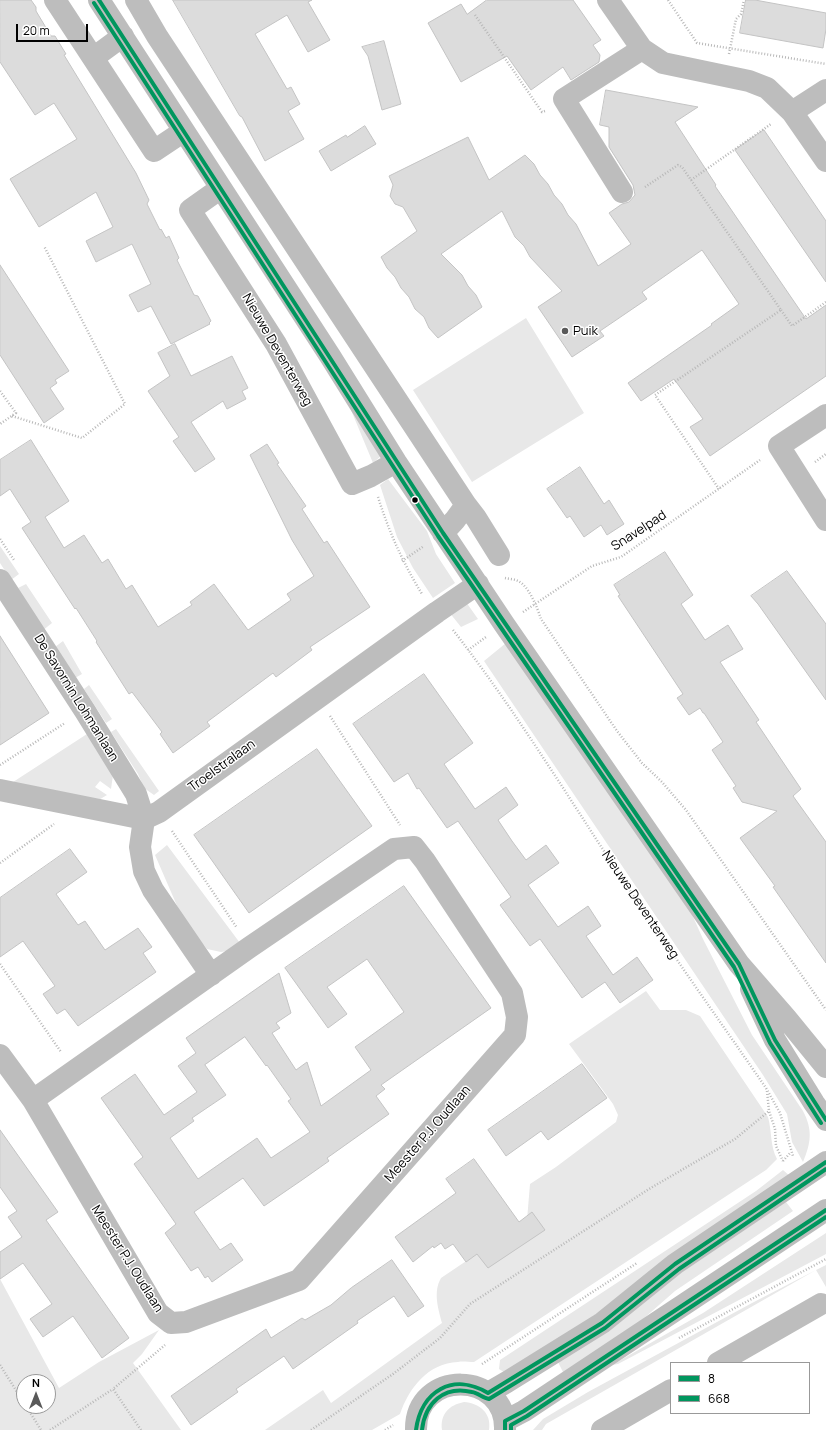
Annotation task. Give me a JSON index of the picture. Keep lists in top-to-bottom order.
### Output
{
  "streets": {
    "street": [
      "Nieuwe Deventerweg",
      "De Savornin Lohmanlaan",
      "Troelstralaan",
      "Meester P.J. Oudlaan"
    ],
    "path": ["Snavelpad"]
  },
  "crossings": [
    ["Nieuwe Deventerweg", "Troelstralaan"],
    ["De Savornin Lohmanlaan", "Troelstralaan"]
  ],
  "places": ["Puik"],
  "lines": ["transit line 8", "transit line 668"],
  "legend": ["8", "668"],
  "scale_bar": "20 m",
  "north": "top"
}
